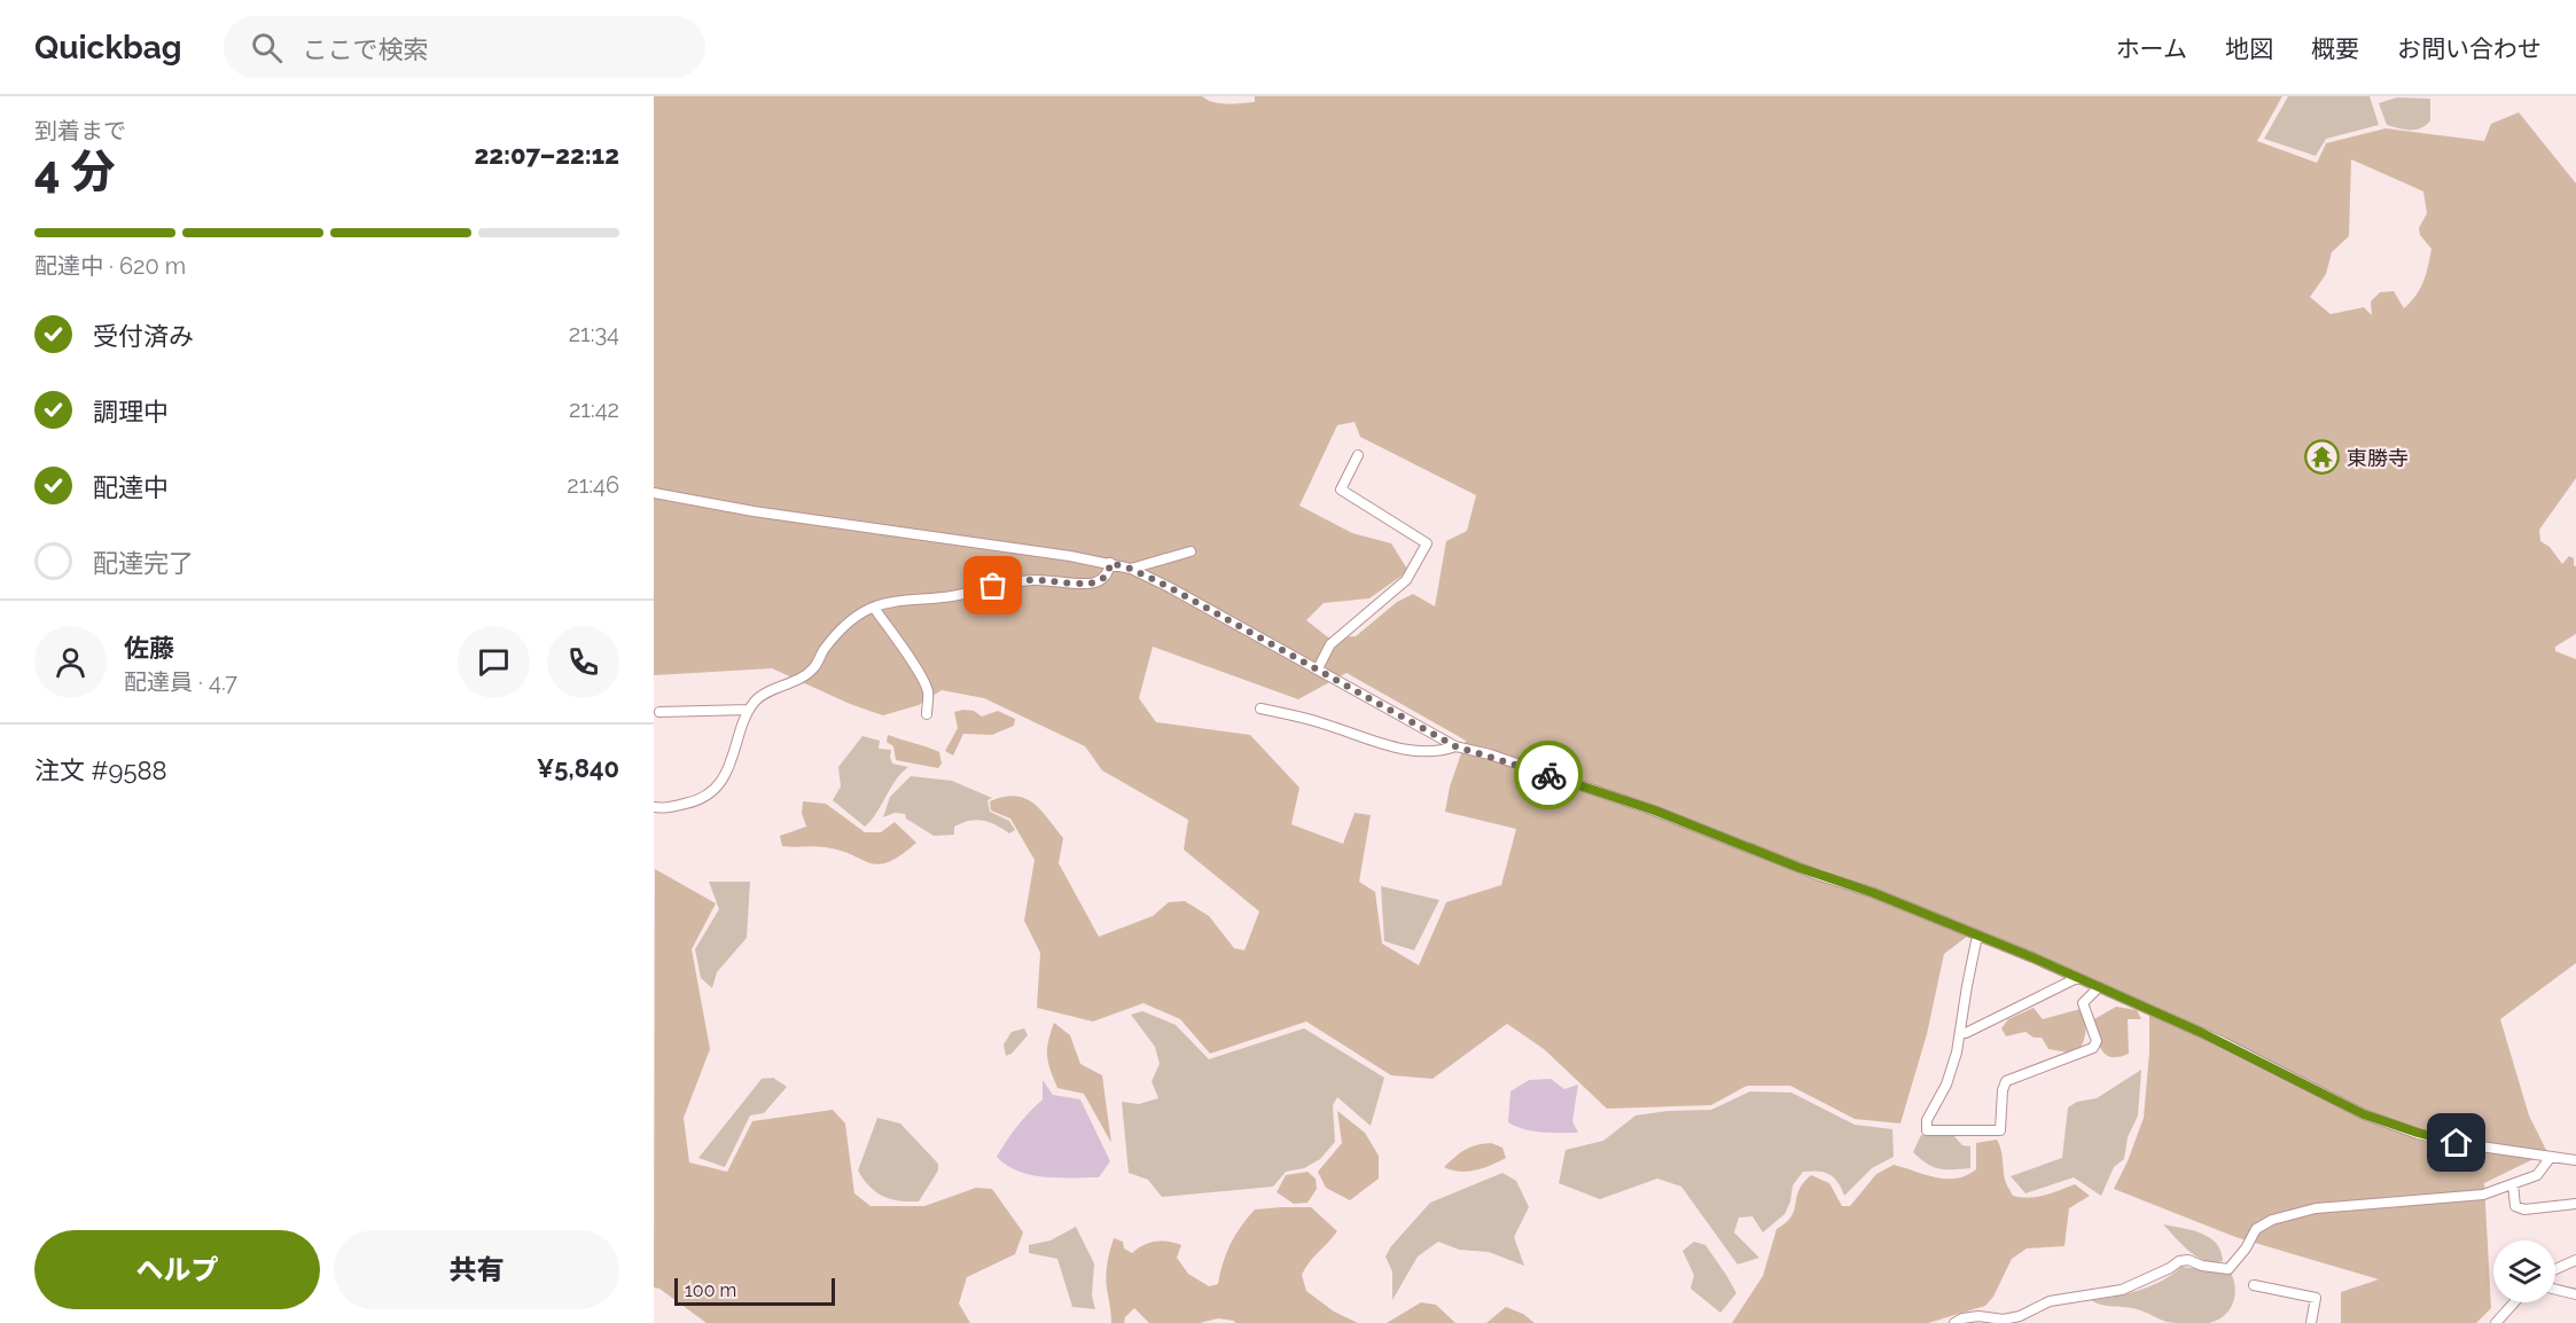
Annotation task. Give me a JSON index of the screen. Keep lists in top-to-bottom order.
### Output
{
  "places": {
    "temple": ["東勝寺"]
  },
  "scale_bar": "100 m",
  "page": {
    "header": "Quickbag",
    "search": "ここで検索",
    "nav": [
      "ホーム",
      "地図",
      "概要",
      "お問い合わせ"
    ],
    "heading": ["4 分", "到着まで", "22:07–22:12"],
    "panel": [
      "佐藤",
      "配達員 · 4.7",
      "注文 #9588",
      "¥5,840"
    ],
    "bar": "配達中 · 620 m",
    "list": [
      ["受付済み", "21:34"],
      ["調理中", "21:42"],
      ["配達中", "21:46"],
      "配達完了"
    ],
    "buttons": ["ヘルプ", "共有"],
    "scale": "100 m"
  }
}
